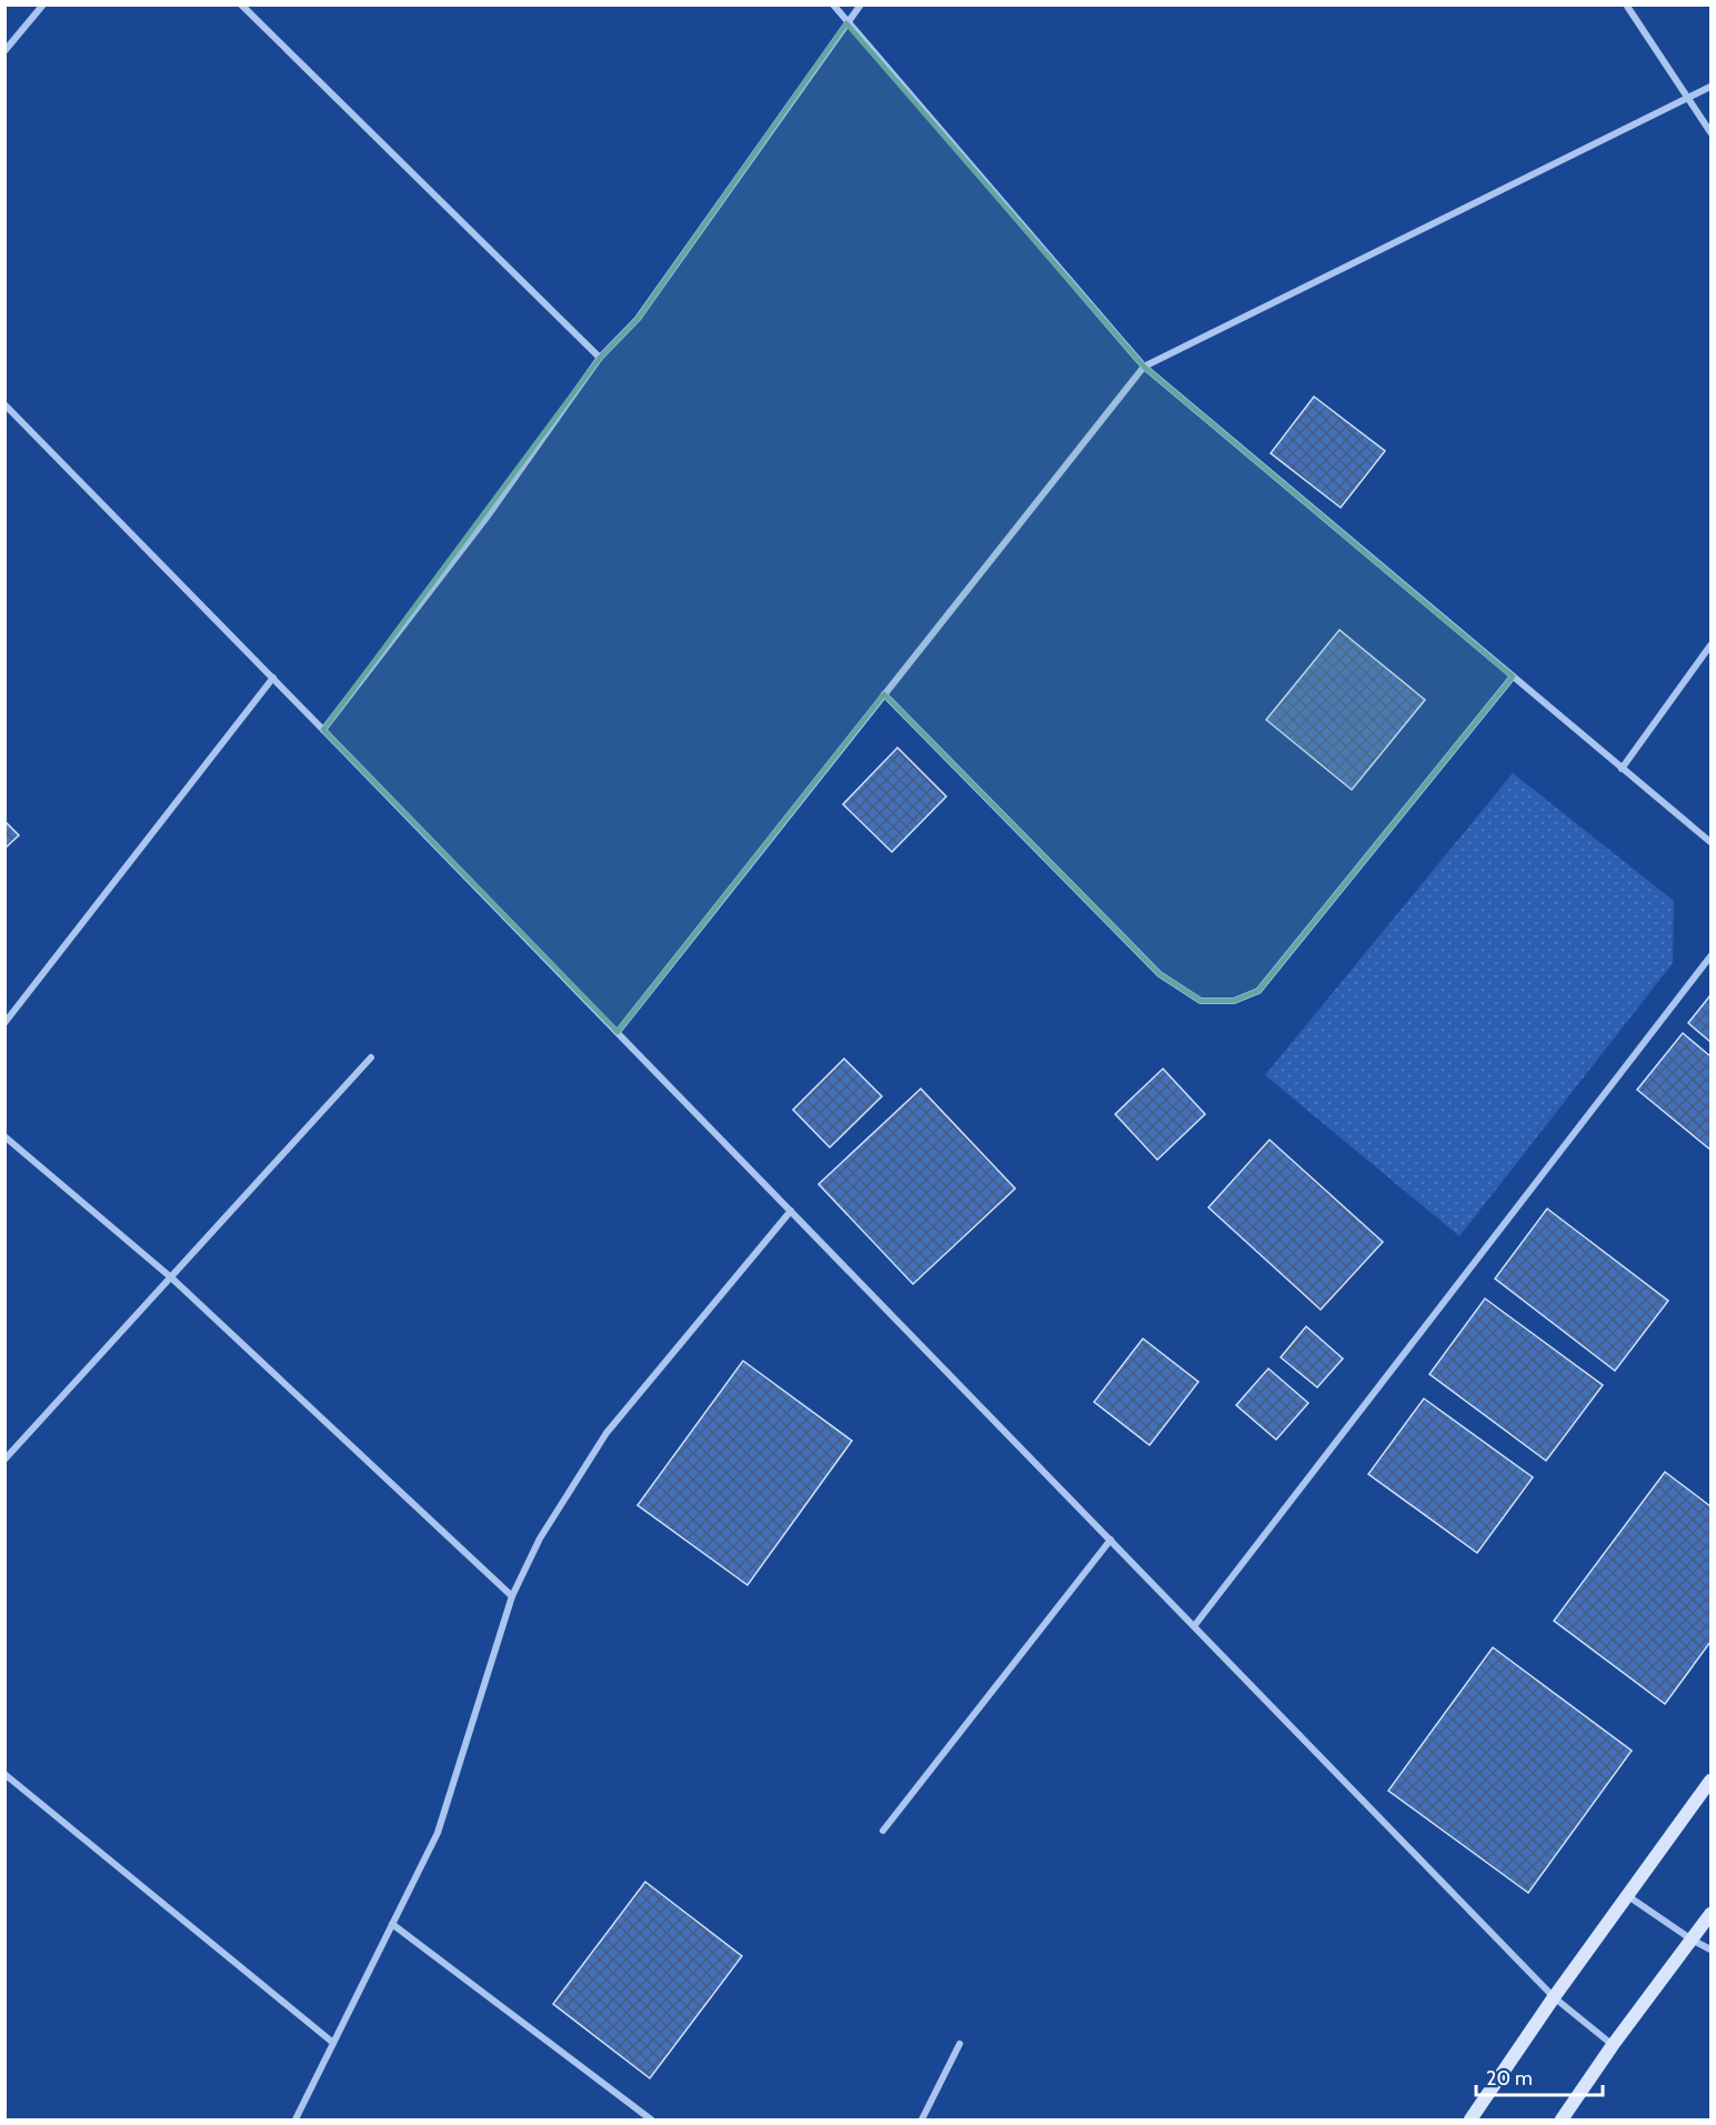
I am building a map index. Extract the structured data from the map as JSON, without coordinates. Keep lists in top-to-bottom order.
{
  "scale_bar": "20 m"
}
